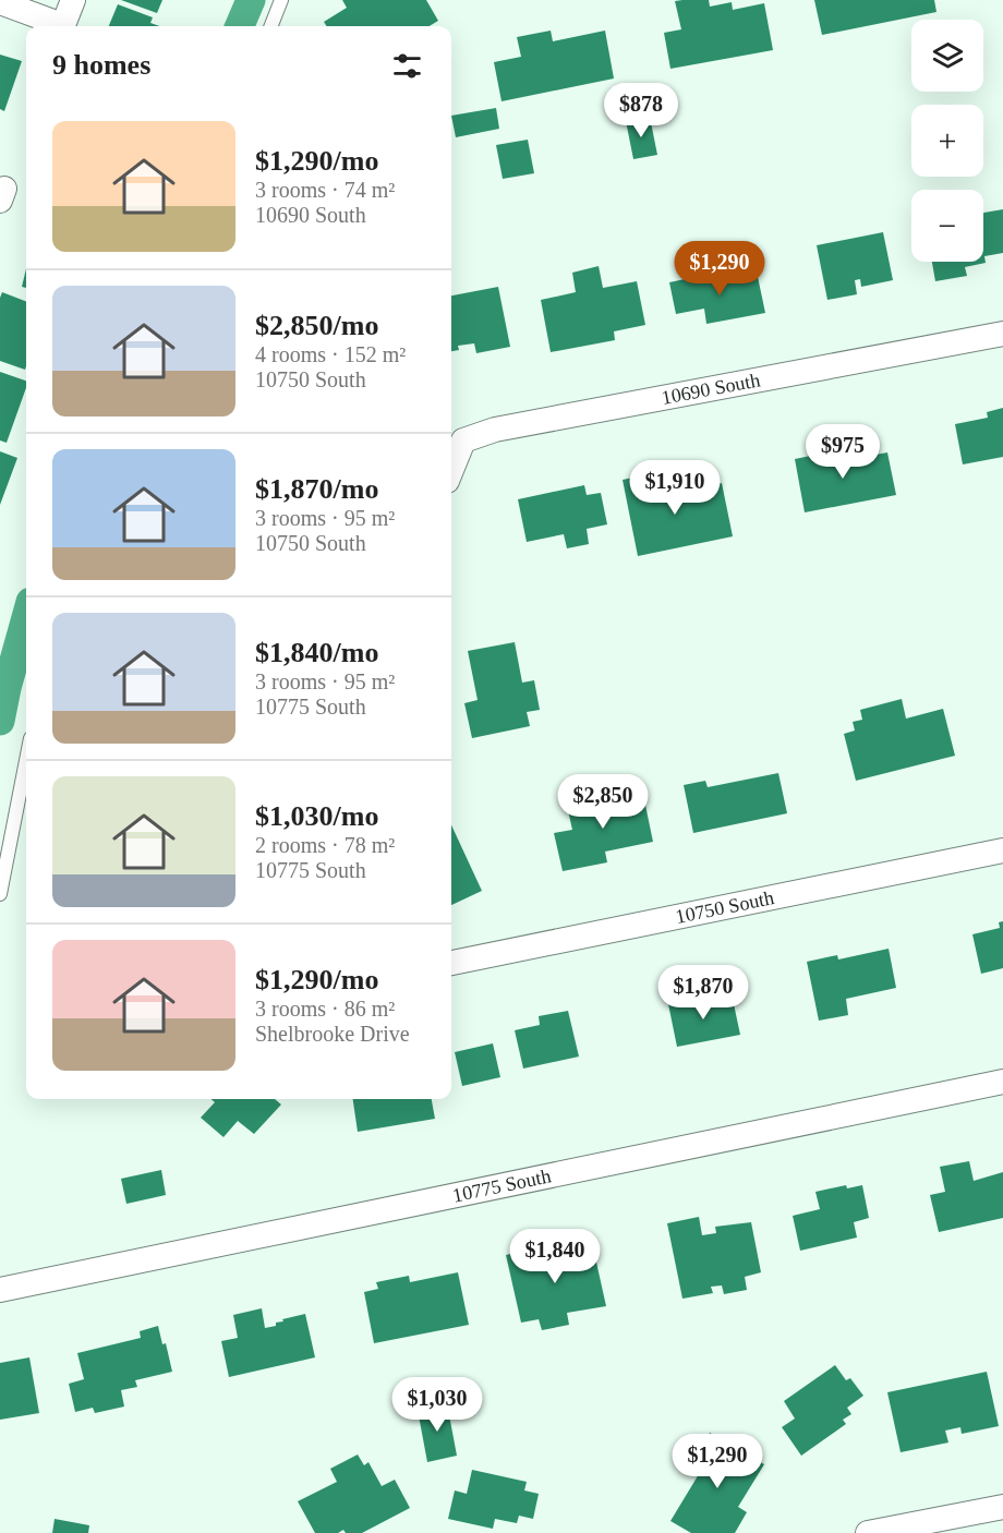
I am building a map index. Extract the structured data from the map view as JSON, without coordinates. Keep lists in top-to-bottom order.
{
  "streets": {
    "street": ["10690 South", "10750 South", "10775 South"]
  },
  "page": {
    "map_buttons": ["+", "−"],
    "heading": "9 homes",
    "price": [
      "$878",
      "$1,290",
      "$975",
      "$1,910",
      "$2,850",
      "$1,870",
      "$1,840",
      "$1,030",
      "$1,290"
    ],
    "list": [
      {
        "name": "$1,290/mo",
        "note": "3 rooms · 74 m² · 10690 South"
      },
      {
        "name": "$2,850/mo",
        "note": "4 rooms · 152 m² · 10750 South"
      },
      {
        "name": "$1,870/mo",
        "note": "3 rooms · 95 m² · 10750 South"
      },
      {
        "name": "$1,840/mo",
        "note": "3 rooms · 95 m² · 10775 South"
      },
      {
        "name": "$1,030/mo",
        "note": "2 rooms · 78 m² · 10775 South"
      },
      {
        "name": "$1,290/mo",
        "note": "3 rooms · 86 m² · Shelbrooke Drive"
      }
    ]
  }
}
